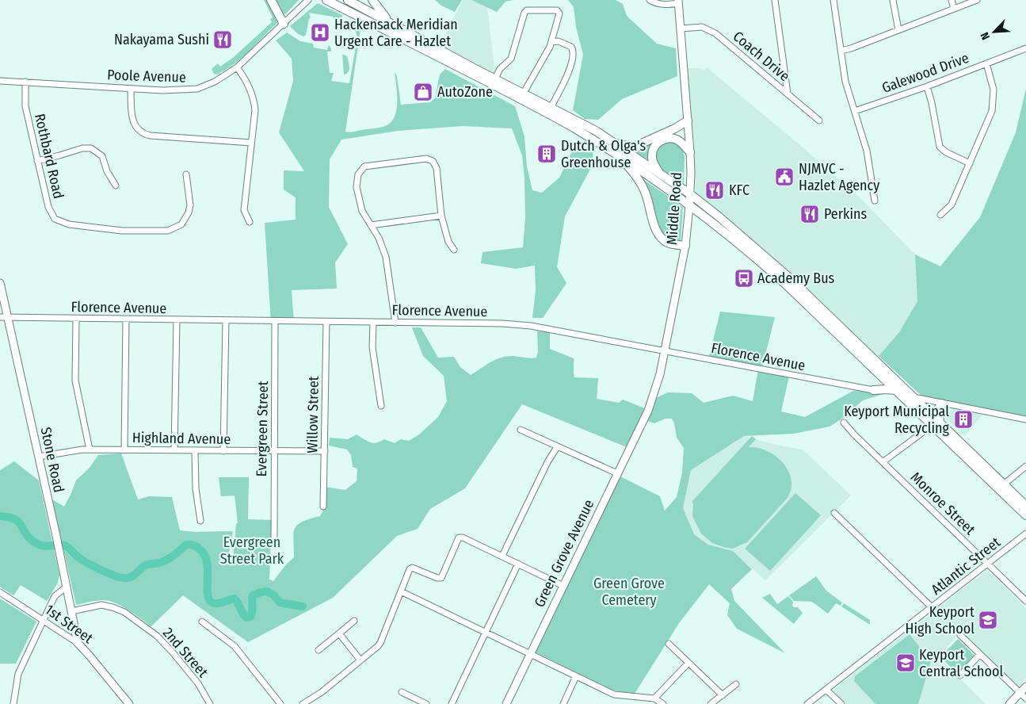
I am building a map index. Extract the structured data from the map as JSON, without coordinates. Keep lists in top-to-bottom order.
{
  "streets": {
    "main road": [
      "Middle Road",
      "Stone Road",
      "Green Grove Avenue",
      "1st Street"
    ],
    "street": [
      "Coach Drive",
      "Galewood Drive",
      "Poole Avenue",
      "Rothbard Road",
      "Florence Avenue",
      "Willow Street",
      "Evergreen Street",
      "Highland Avenue",
      "Monroe Street",
      "Atlantic Street",
      "2nd Street"
    ]
  },
  "crossings": [
    ["Coach Drive", "Middle Road"],
    ["Poole Avenue", "Rothbard Road"],
    ["Middle Road", "Florence Avenue"],
    ["Middle Road", "Green Grove Avenue"],
    ["Florence Avenue", "Willow Street"],
    ["Florence Avenue", "Evergreen Street"],
    ["Florence Avenue", "Stone Road"],
    ["Willow Street", "Highland Avenue"],
    ["Evergreen Street", "Highland Avenue"],
    ["Highland Avenue", "Stone Road"],
    ["Stone Road", "1st Street"],
    ["Stone Road", "2nd Street"],
    ["Monroe Street", "Atlantic Street"]
  ],
  "parks": ["Evergreen Street Park", "Green Grove Cemetery"],
  "places": {
    "hospital": ["Hackensack Meridian Urgent Care - Hazlet"],
    "restaurant": ["Nakayama Sushi", "KFC", "Perkins"],
    "shop": ["AutoZone"],
    "building": ["Dutch & Olga's Greenhouse", "Keyport Municipal Recycling"],
    "public building": ["NJMVC - Hazlet Agency"],
    "bus stop": ["Academy Bus"],
    "school or university": ["Keyport High School", "Keyport Central School"]
  },
  "north": "bottom left"
}
